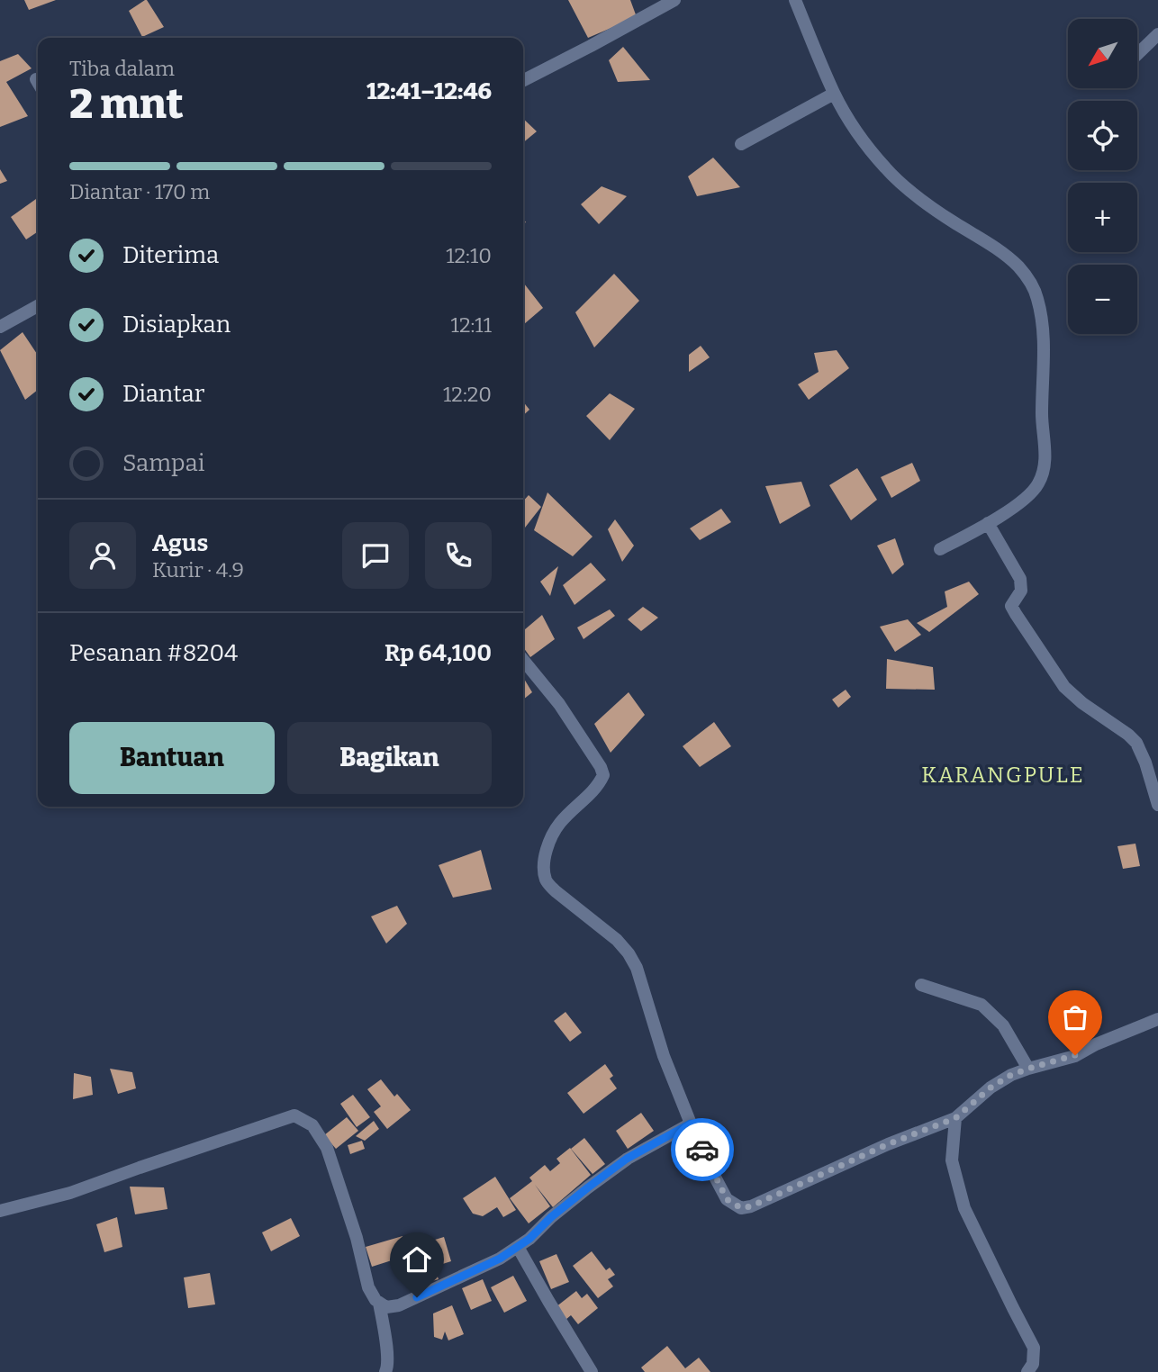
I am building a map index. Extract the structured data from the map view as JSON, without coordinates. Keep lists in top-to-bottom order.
{
  "districts": ["KARANGPULE"],
  "north": "bottom left",
  "page": {
    "map_buttons": ["+", "−"],
    "heading": ["2 mnt", "Tiba dalam", "12:41–12:46"],
    "panel": [
      "Agus",
      "Kurir · 4.9",
      "Pesanan #8204",
      "Rp 64,100"
    ],
    "bar": "Diantar · 170 m",
    "list": [
      ["Diterima", "12:10"],
      ["Disiapkan", "12:11"],
      ["Diantar", "12:20"],
      "Sampai"
    ],
    "buttons": ["Bantuan", "Bagikan"]
  }
}
